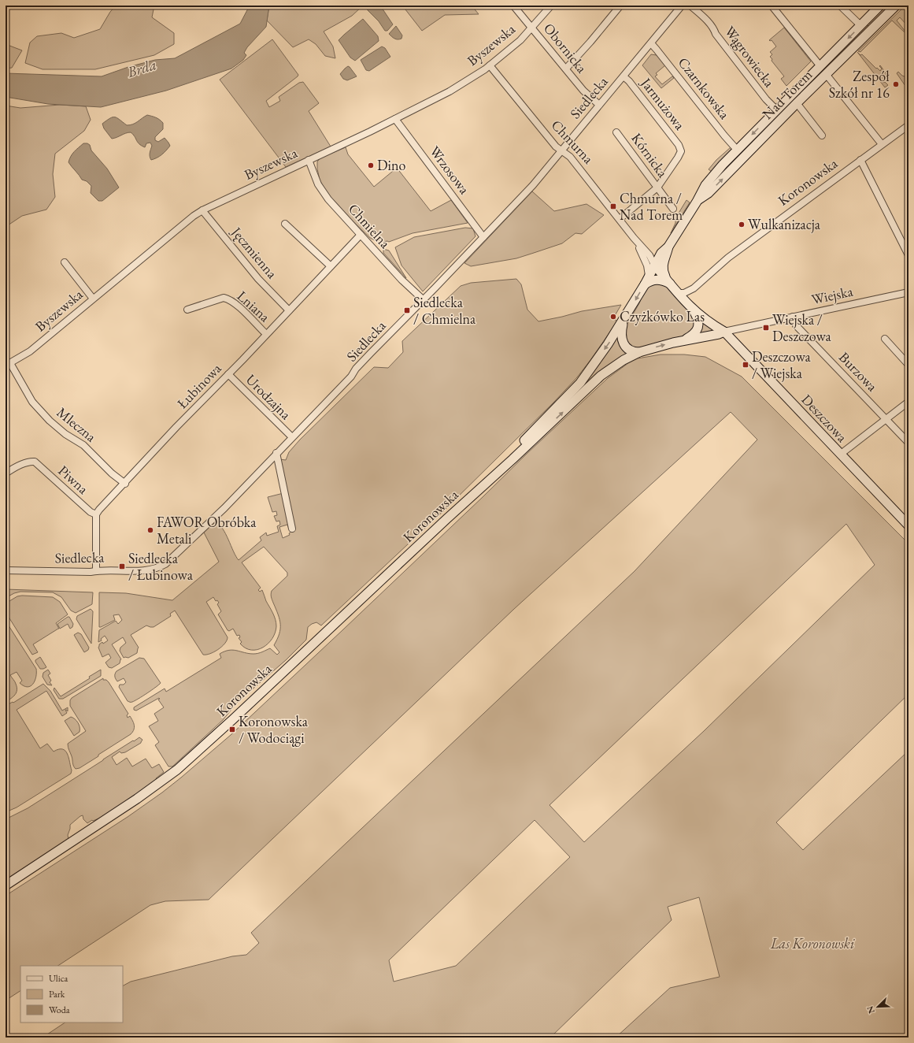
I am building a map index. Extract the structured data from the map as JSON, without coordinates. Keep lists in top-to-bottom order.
{
  "streets": {
    "main road": [
      "Nad Torem",
      "Chmurna",
      "Koronowska",
      "Deszczowa"
    ],
    "street": [
      "Byszewska",
      "Obornicka",
      "Wągrowiecka",
      "Czarnkowska",
      "Siedlecka",
      "Jarmużowa",
      "Kórnicka",
      "Wrzosowa",
      "Chmielna",
      "Jęczmienna",
      "Wiejska",
      "Lniana",
      "Burzowa",
      "Łubinowa",
      "Urodzajna",
      "Mleczna",
      "Piwna"
    ]
  },
  "crossings": [
    ["Byszewska", "Obornicka"],
    ["Byszewska", "Chmurna"],
    ["Byszewska", "Wrzosowa"],
    ["Byszewska", "Chmielna"],
    ["Byszewska", "Jęczmienna"],
    ["Byszewska", "Mleczna"],
    ["Obornicka", "Siedlecka"],
    ["Wągrowiecka", "Nad Torem"],
    ["Czarnkowska", "Nad Torem"],
    ["Czarnkowska", "Siedlecka"],
    ["Nad Torem", "Chmurna"],
    ["Nad Torem", "Koronowska"],
    ["Nad Torem", "Deszczowa"],
    ["Siedlecka", "Jarmużowa"],
    ["Siedlecka", "Chmurna"],
    ["Siedlecka", "Wrzosowa"],
    ["Siedlecka", "Chmielna"],
    ["Siedlecka", "Urodzajna"],
    ["Jarmużowa", "Chmurna"],
    ["Jarmużowa", "Kórnicka"],
    ["Chmurna", "Koronowska"],
    ["Chmurna", "Deszczowa"],
    ["Koronowska", "Wiejska"],
    ["Koronowska", "Deszczowa"],
    ["Chmielna", "Łubinowa"],
    ["Jęczmienna", "Łubinowa"],
    ["Wiejska", "Burzowa"],
    ["Wiejska", "Deszczowa"],
    ["Lniana", "Łubinowa"],
    ["Łubinowa", "Urodzajna"],
    ["Łubinowa", "Mleczna"],
    ["Łubinowa", "Piwna"]
  ],
  "water": ["Brda"],
  "parks": ["Las Koronowski"],
  "places": {
    "other": [
      "Zespół Szkół nr 16",
      "Dino",
      "Wulkanizacja",
      "Czyżkówko Las",
      "FAWOR Obróbka Metali"
    ],
    "transit": [
      "Chmurna / Nad Torem",
      "Siedlecka / Chmielna",
      "Wiejska / Deszczowa",
      "Deszczowa / Wiejska",
      "Siedlecka / Łubinowa",
      "Koronowska / Wodociągi"
    ]
  },
  "legend": ["Ulica", "Park", "Woda"],
  "north": "bottom left"
}
